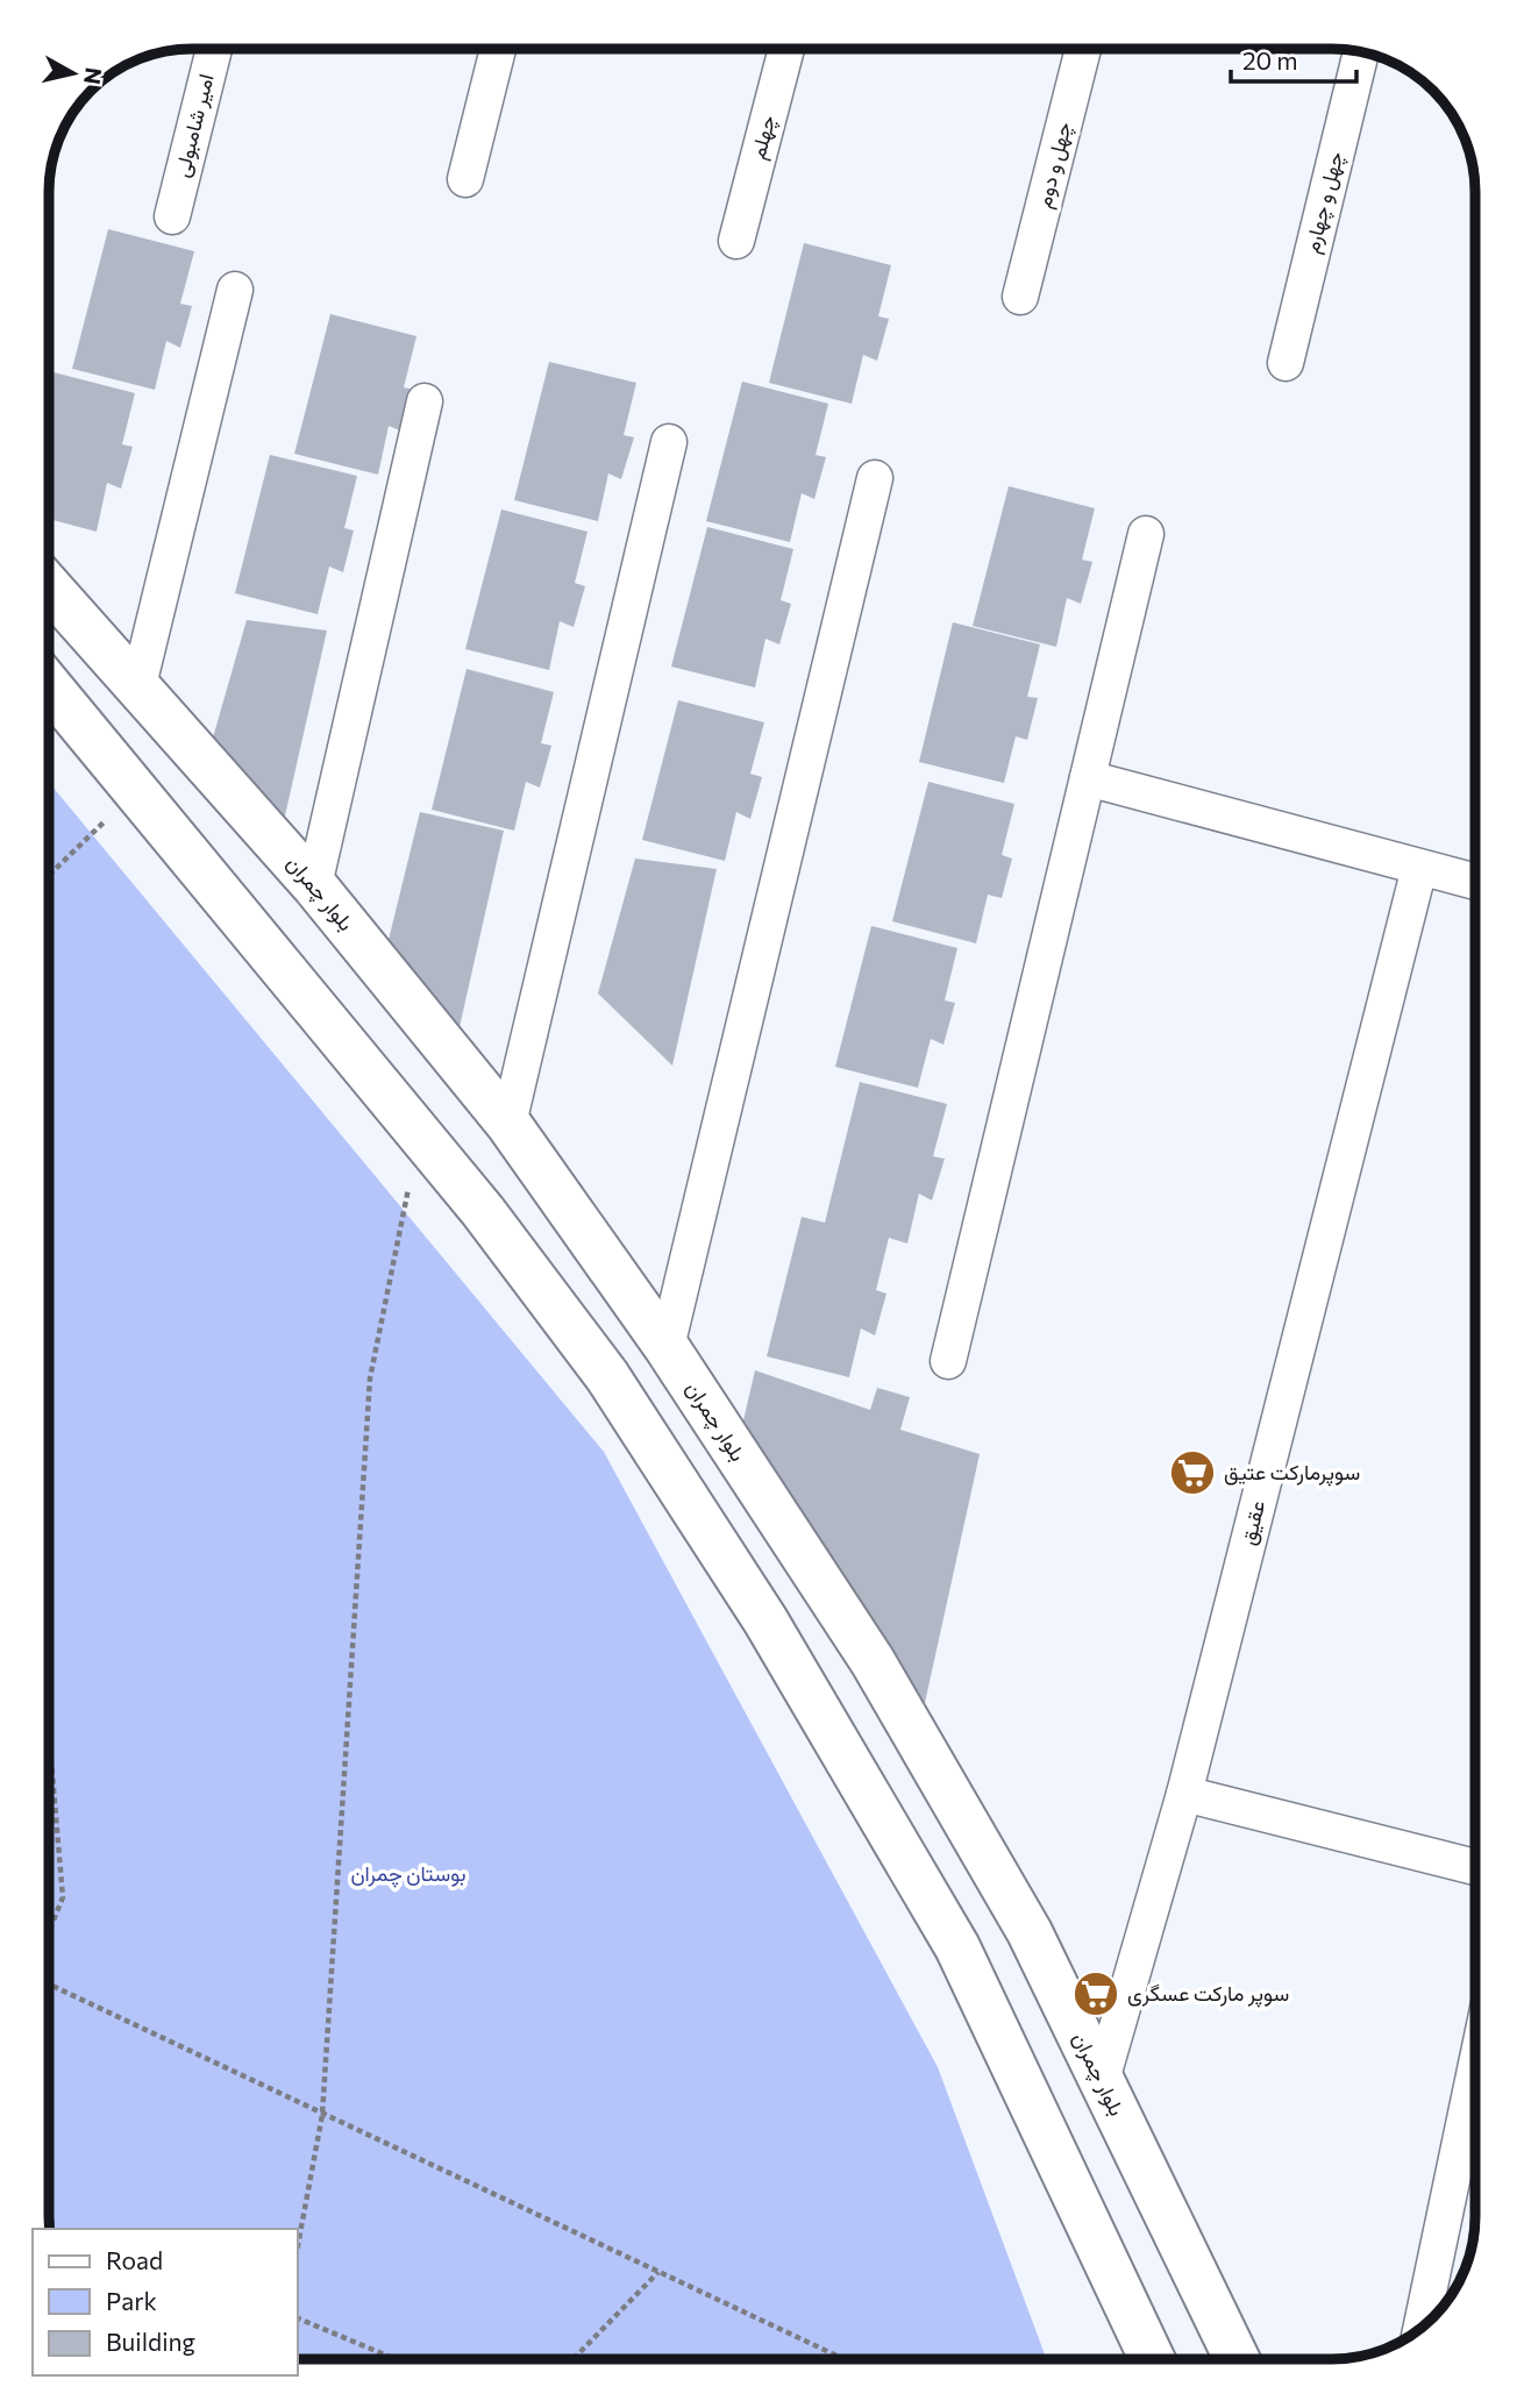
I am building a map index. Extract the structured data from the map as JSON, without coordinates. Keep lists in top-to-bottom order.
{
  "streets": {
    "main road": ["بلوار چمران"],
    "street": [
      "امیر شامبولی",
      "چهلم",
      "چهل و دوم",
      "چهل و چهارم",
      "عقیق"
    ]
  },
  "crossings": [
    ["بلوار چمران", "عقیق"]
  ],
  "parks": ["بوستان چمران"],
  "places": {
    "supermarket": ["سوپرمارکت عتیق", "سوپر مارکت عسگری"]
  },
  "legend": ["Road", "Park", "Building"],
  "scale_bar": "20 m",
  "north": "right"
}
